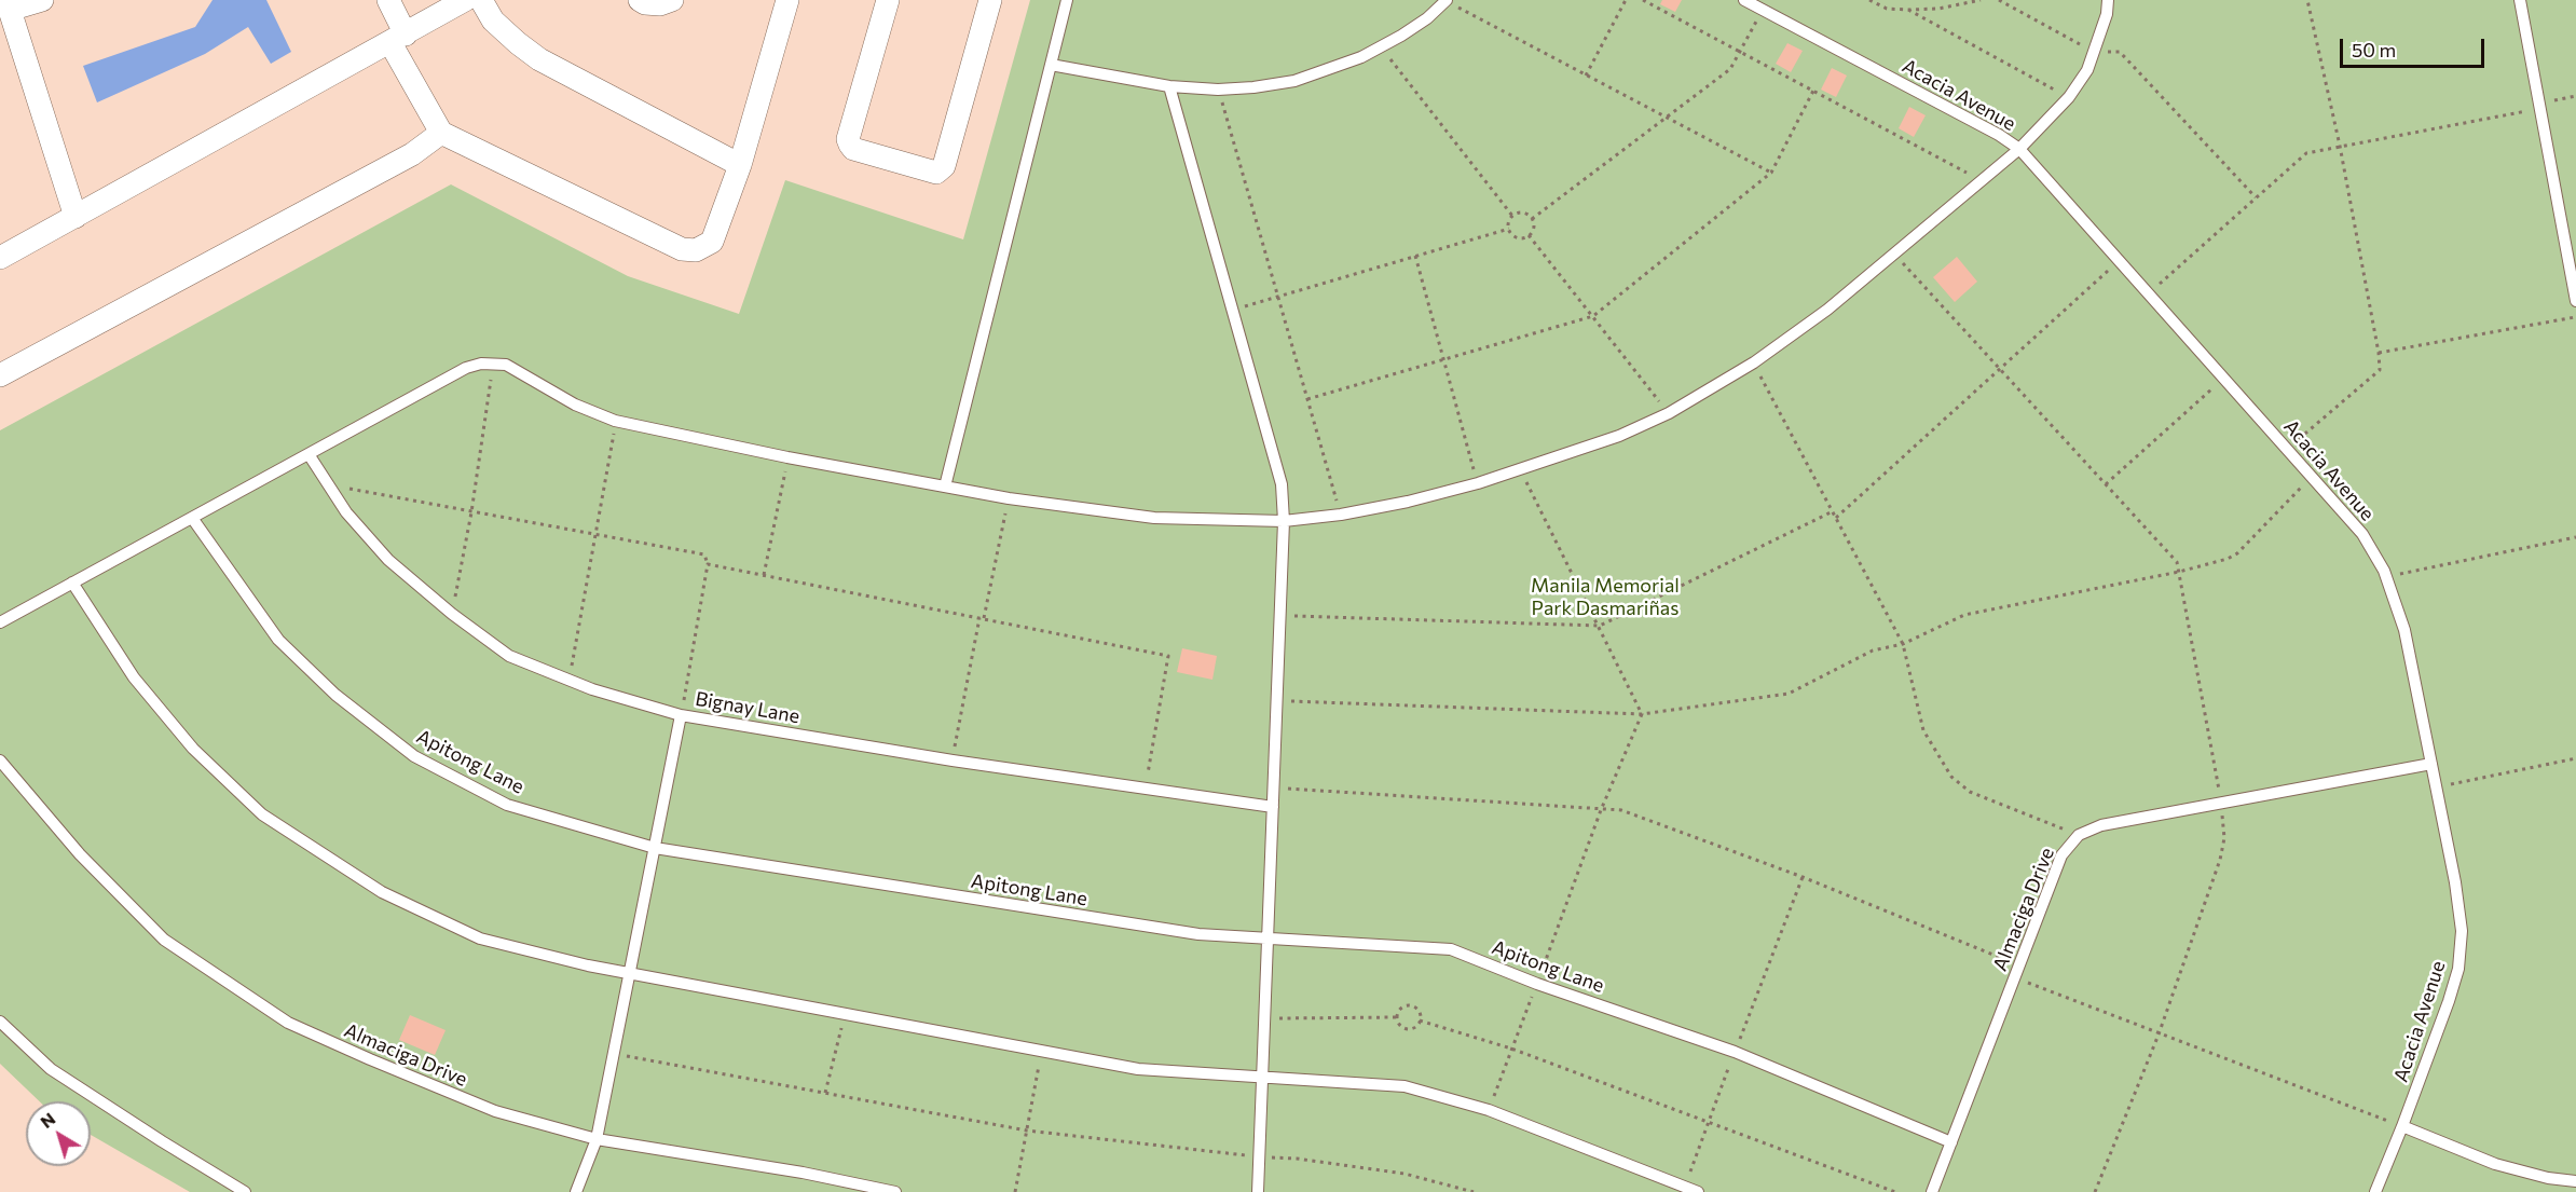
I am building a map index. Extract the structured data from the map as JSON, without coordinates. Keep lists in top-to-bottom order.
{
  "streets": {
    "lane": [
      "Acacia Avenue",
      "Bignay Lane",
      "Apitong Lane",
      "Almaciga Drive"
    ]
  },
  "crossings": [
    ["Acacia Avenue", "Almaciga Drive"],
    ["Apitong Lane", "Almaciga Drive"]
  ],
  "parks": ["Manila Memorial Park Dasmariñas"],
  "scale_bar": "50 m",
  "north": "top left"
}
